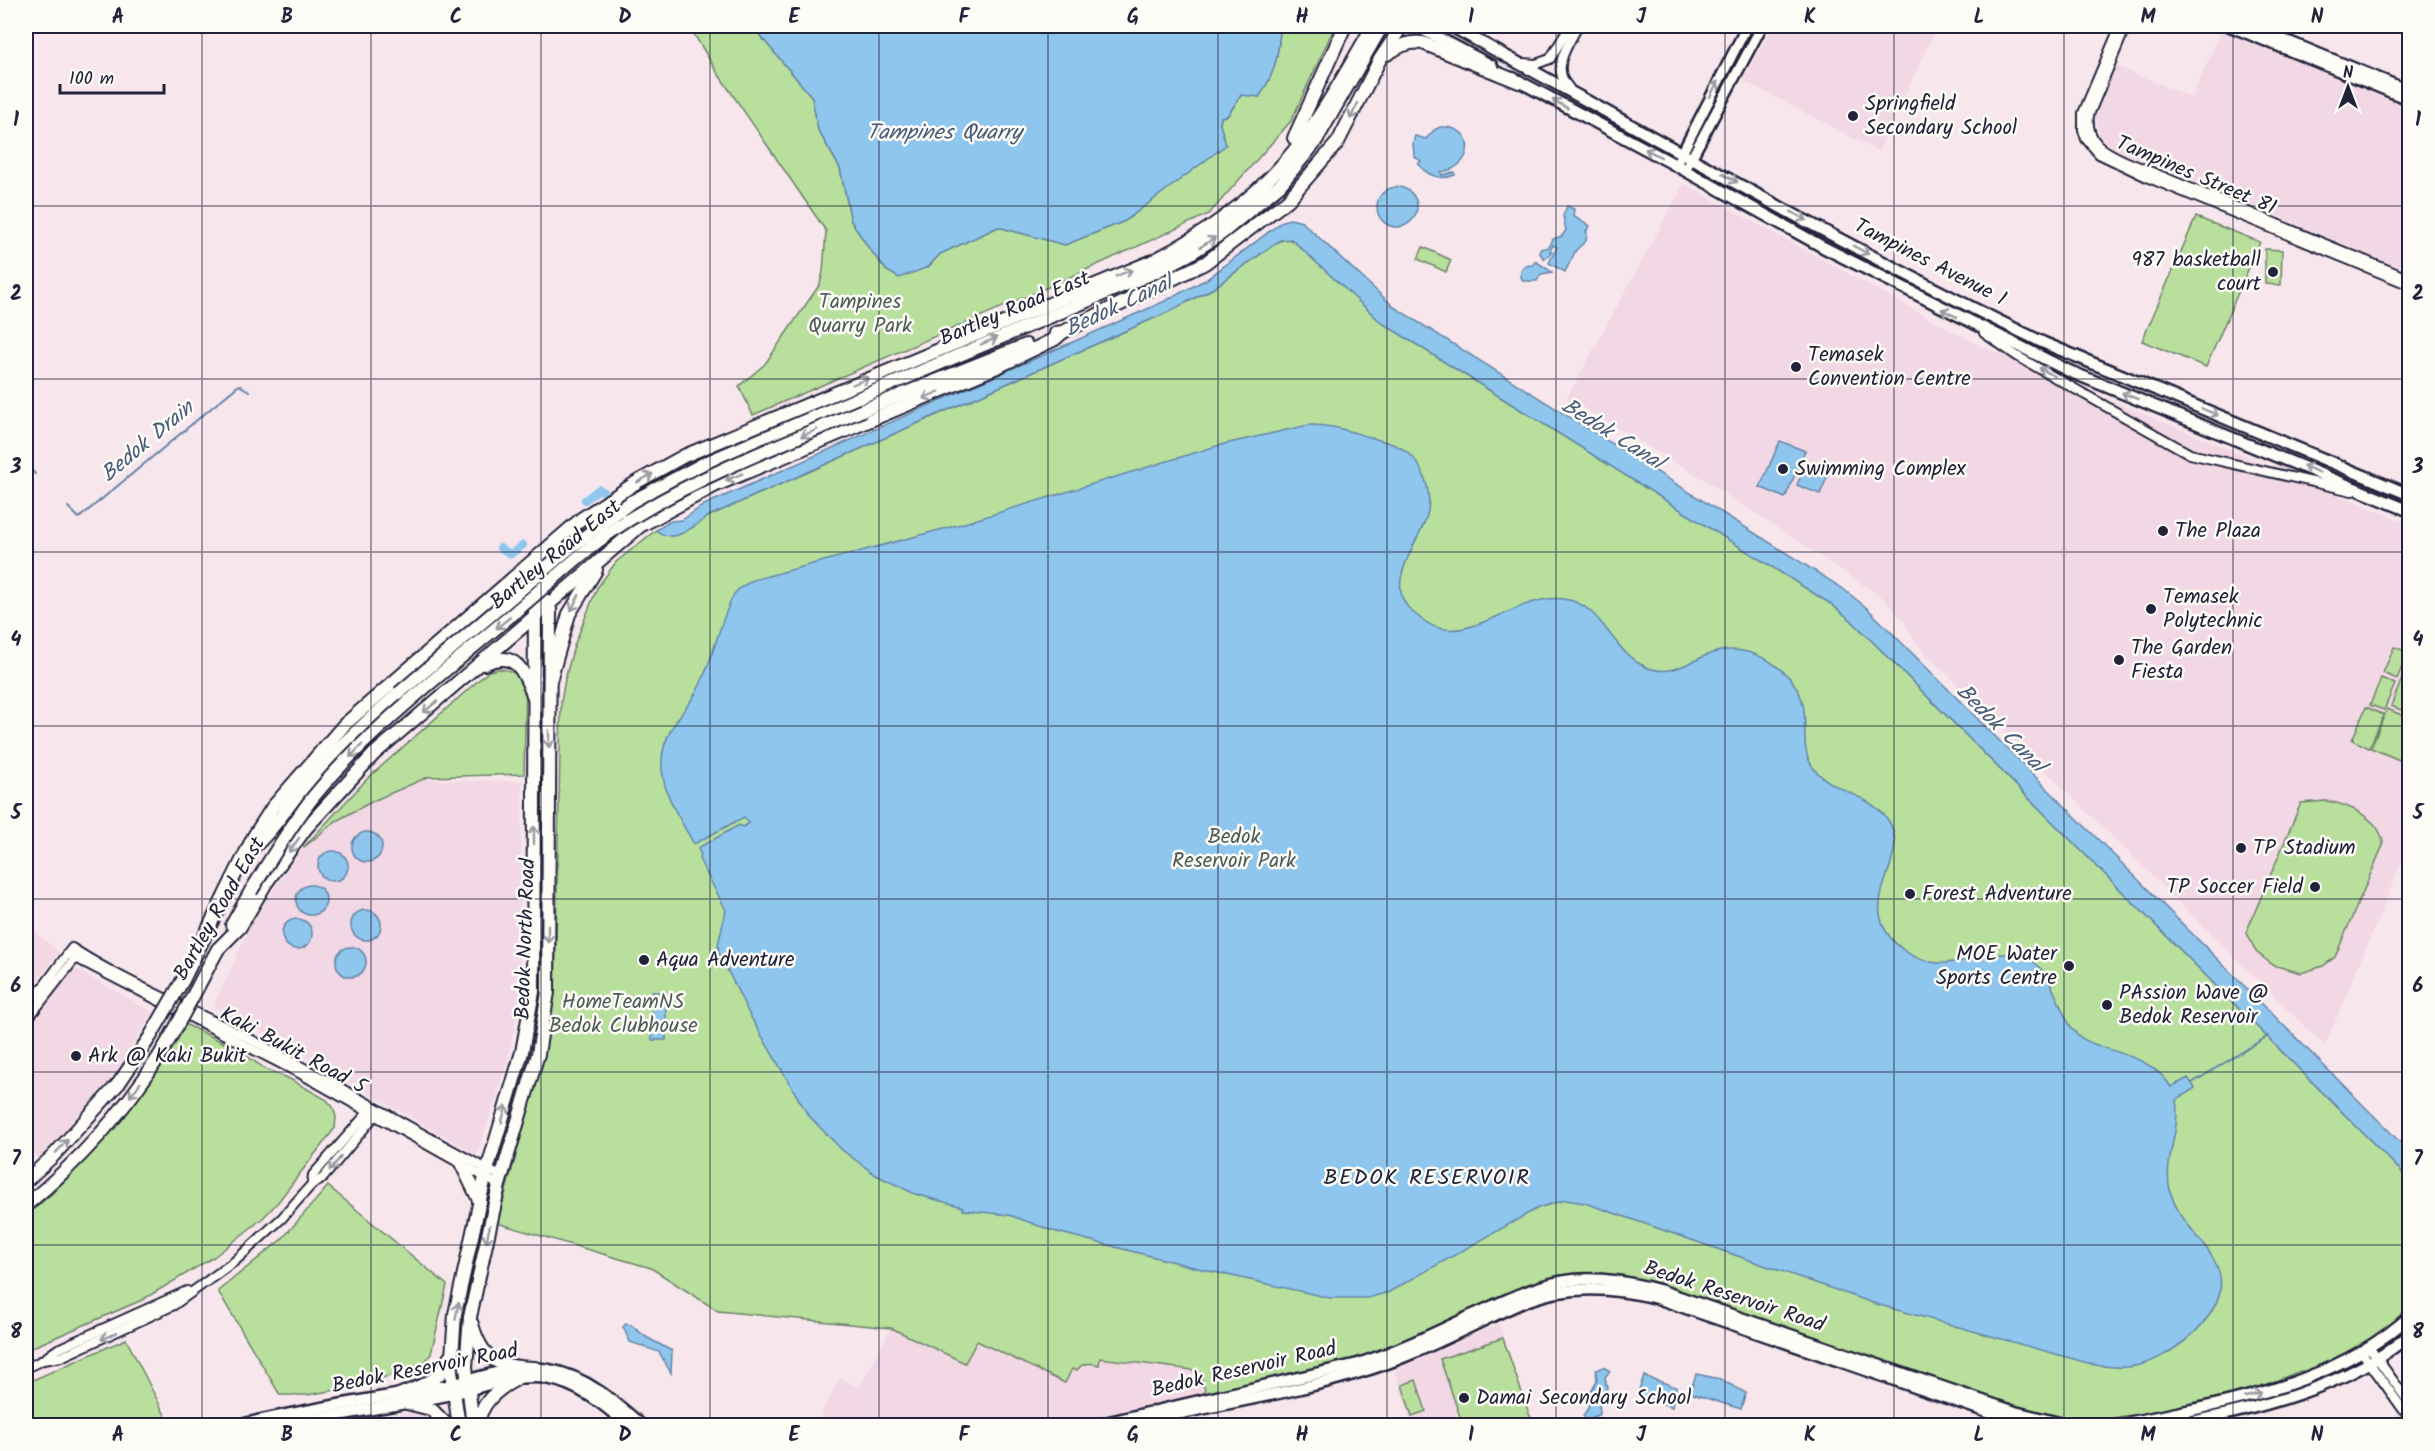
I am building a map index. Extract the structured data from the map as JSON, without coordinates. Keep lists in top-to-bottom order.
{
  "streets": {
    "main road": [
      "Tampines Avenue 1",
      "Bartley Road East",
      "Bedok North Road",
      "Bedok Reservoir Road"
    ],
    "street": ["Tampines Street 81", "Kaki Bukit Road 5"]
  },
  "crossings": [
    ["Bedok North Road", "Kaki Bukit Road 5"],
    ["Bedok North Road", "Bedok Reservoir Road"]
  ],
  "districts": ["BEDOK RESERVOIR"],
  "water": ["Tampines Quarry", "Bedok Canal", "Bedok Drain"],
  "parks": ["Tampines Quarry Park", "Bedok Reservoir Park", "HomeTeamNS Bedok Clubhouse"],
  "places": [
    "Springfield Secondary School",
    "987 basketball court",
    "Temasek Convention Centre",
    "Swimming Complex",
    "The Plaza",
    "Temasek Polytechnic",
    "The Garden Fiesta",
    "TP Stadium",
    "TP Soccer Field",
    "Forest Adventure",
    "Aqua Adventure",
    "MOE Water Sports Centre",
    "PAssion Wave @ Bedok Reservoir",
    "Ark @ Kaki Bukit",
    "Damai Secondary School"
  ],
  "scale_bar": "100 m",
  "north": "top",
  "grid": {
    "columns": [
      "A",
      "B",
      "C",
      "D",
      "E",
      "F",
      "G",
      "H",
      "I",
      "J",
      "K",
      "L",
      "M",
      "N"
    ],
    "rows": [
      "1",
      "2",
      "3",
      "4",
      "5",
      "6",
      "7",
      "8"
    ]
  }
}
